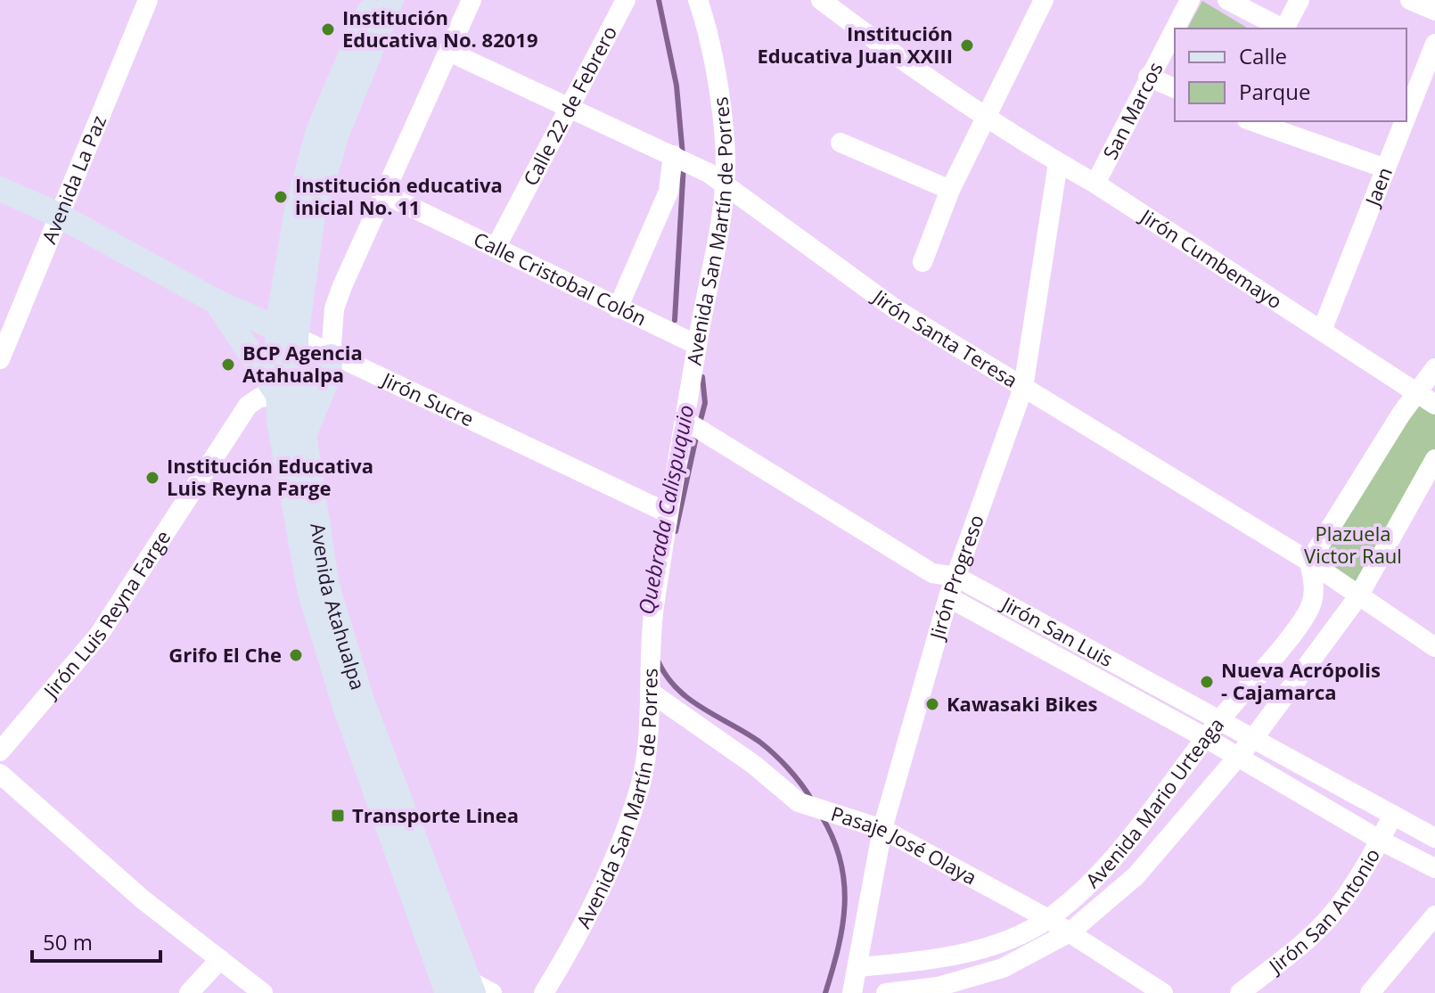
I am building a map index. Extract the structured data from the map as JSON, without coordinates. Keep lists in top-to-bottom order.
{
  "streets": {
    "main road": ["Jirón Sucre", "Avenida Atahualpa"],
    "street": [
      "Calle 22 de Febrero",
      "San Marcos",
      "Avenida La Paz",
      "Jaen",
      "Avenida San Martín de Porres",
      "Jirón Cumbemayo",
      "Calle Cristobal Colón",
      "Jirón Santa Teresa",
      "Jirón Progreso",
      "Jirón Luis Reyna Farge",
      "Jirón San Luis",
      "Avenida Mario Urteaga",
      "Pasaje José Olaya",
      "Jirón San Antonio"
    ]
  },
  "crossings": [
    ["Calle 22 de Febrero", "Calle Cristobal Colón"],
    ["Calle 22 de Febrero", "Jirón Santa Teresa"],
    ["San Marcos", "Jirón Cumbemayo"],
    ["Avenida La Paz", "Jirón Sucre"],
    ["Jaen", "Jirón Cumbemayo"],
    ["Avenida San Martín de Porres", "Calle Cristobal Colón"],
    ["Avenida San Martín de Porres", "Jirón Santa Teresa"],
    ["Avenida San Martín de Porres", "Jirón Sucre"],
    ["Avenida San Martín de Porres", "Jirón San Luis"],
    ["Avenida San Martín de Porres", "Pasaje José Olaya"],
    ["Jirón Cumbemayo", "Jirón Progreso"],
    ["Jirón Santa Teresa", "Jirón Progreso"],
    ["Jirón Santa Teresa", "Avenida Mario Urteaga"],
    ["Jirón Sucre", "Avenida Atahualpa"],
    ["Jirón Progreso", "Jirón San Luis"],
    ["Jirón Progreso", "Avenida Mario Urteaga"],
    ["Jirón Progreso", "Pasaje José Olaya"],
    ["Avenida Atahualpa", "Jirón Luis Reyna Farge"],
    ["Jirón San Luis", "Avenida Mario Urteaga"],
    ["Jirón San Luis", "Jirón San Antonio"],
    ["Avenida Mario Urteaga", "Pasaje José Olaya"]
  ],
  "water": ["Quebrada Calispuquio"],
  "parks": ["Plazuela Victor Raul"],
  "places": {
    "other": [
      "Institución Educativa No. 82019",
      "Institución Educativa Juan XXIII",
      "Institución educativa inicial No. 11",
      "BCP Agencia Atahualpa",
      "Institución Educativa Luis Reyna Farge",
      "Grifo El Che",
      "Nueva Acrópolis - Cajamarca",
      "Kawasaki Bikes"
    ],
    "transit": ["Transporte Linea"]
  },
  "legend": ["Calle", "Parque"],
  "scale_bar": "50 m"
}
